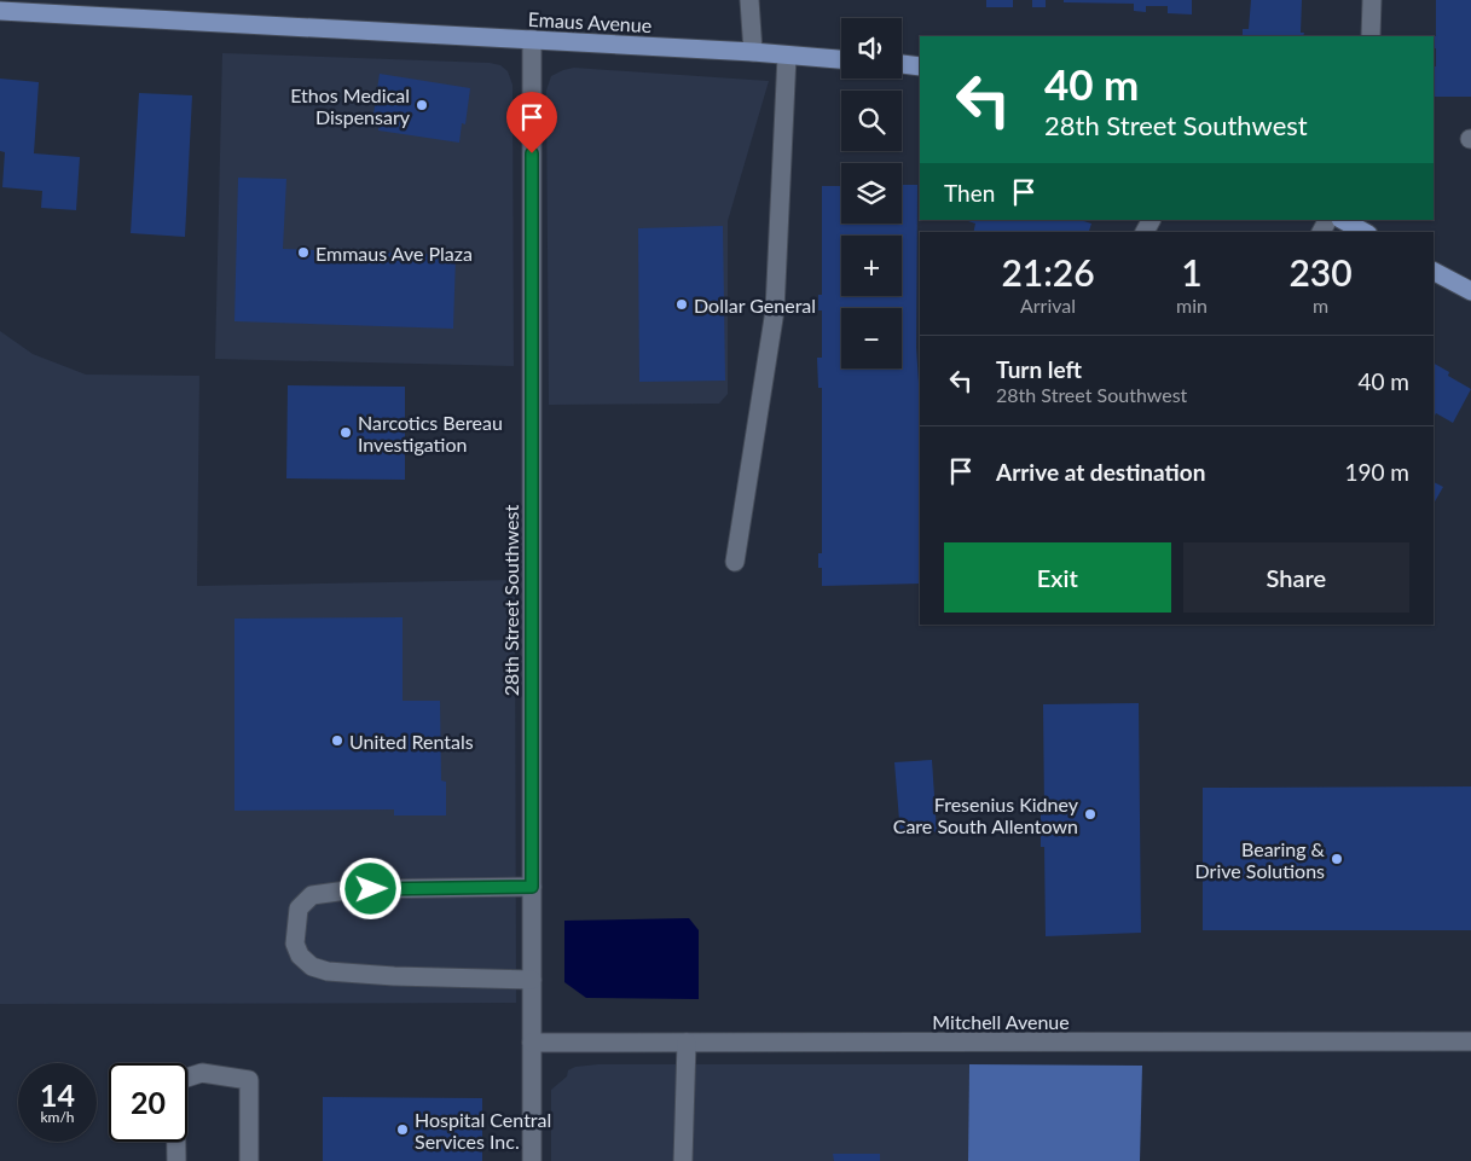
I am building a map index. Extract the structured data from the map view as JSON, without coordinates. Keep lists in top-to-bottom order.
{
  "streets": {
    "main road": ["Emaus Avenue"],
    "street": ["28th Street Southwest", "Mitchell Avenue"]
  },
  "crossings": [
    ["Emaus Avenue", "28th Street Southwest"],
    ["28th Street Southwest", "Mitchell Avenue"]
  ],
  "places": [
    "Ethos Medical Dispensary",
    "Emmaus Ave Plaza",
    "Dollar General",
    "Narcotics Bereau Investigation",
    "United Rentals",
    "Fresenius Kidney Care South Allentown",
    "Bearing & Drive Solutions",
    "Hospital Central Services Inc."
  ],
  "page": {
    "map_buttons": ["+", "−"],
    "turn": ["40 m", "28th Street Southwest"],
    "then": "Then",
    "eta": [
      "21:26",
      "Arrival",
      "1",
      "min",
      "230",
      "m"
    ],
    "list": [
      {
        "name": "Turn left",
        "note": "28th Street Southwest",
        "value": "40 m"
      },
      {
        "name": "Arrive at destination",
        "value": "190 m"
      }
    ],
    "buttons": ["Exit", "Share"],
    "speed": "14 km/h",
    "limit": "20"
  }
}
